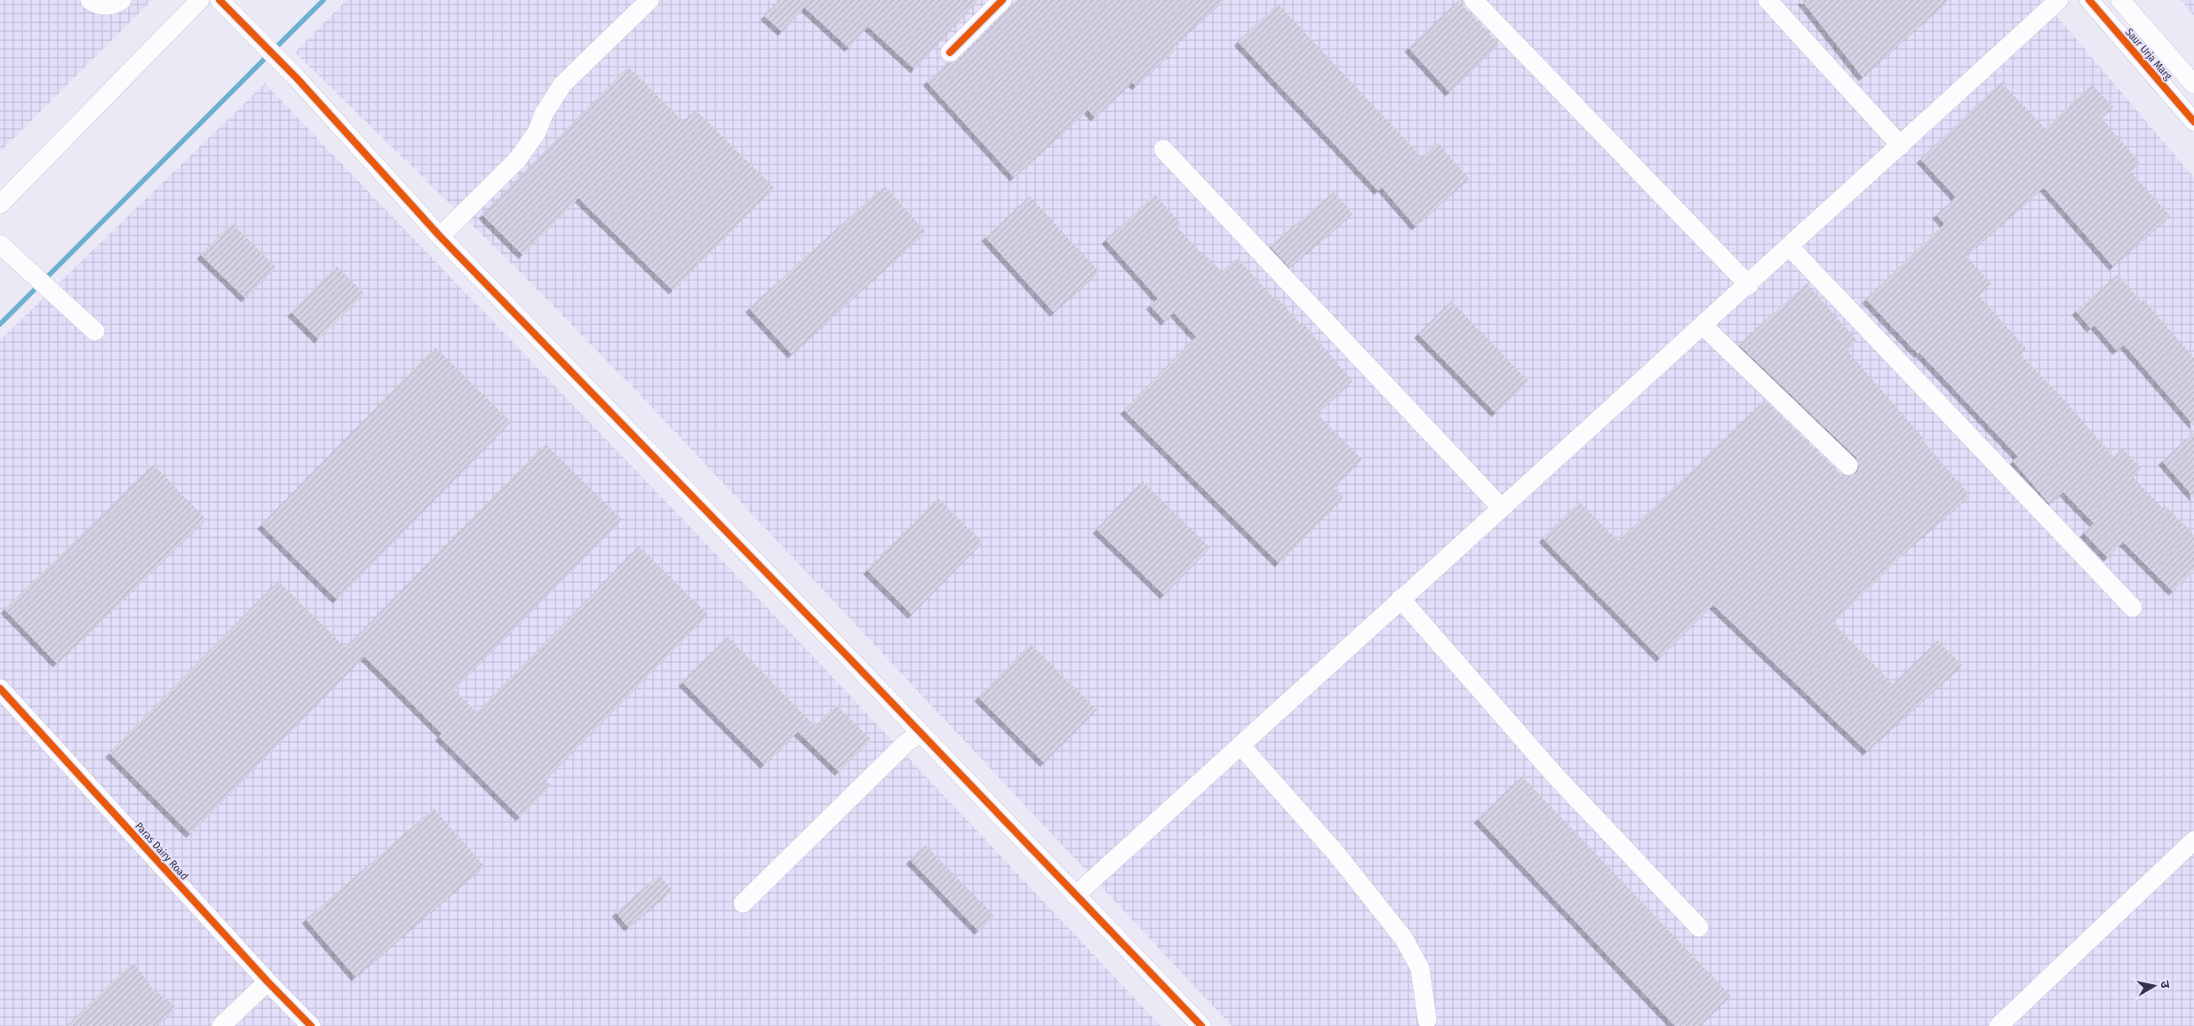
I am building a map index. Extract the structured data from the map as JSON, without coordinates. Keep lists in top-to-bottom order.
{
  "streets": {
    "street": ["Saur Urja Marg", "Paras Dairy Road"]
  },
  "north": "right"
}
